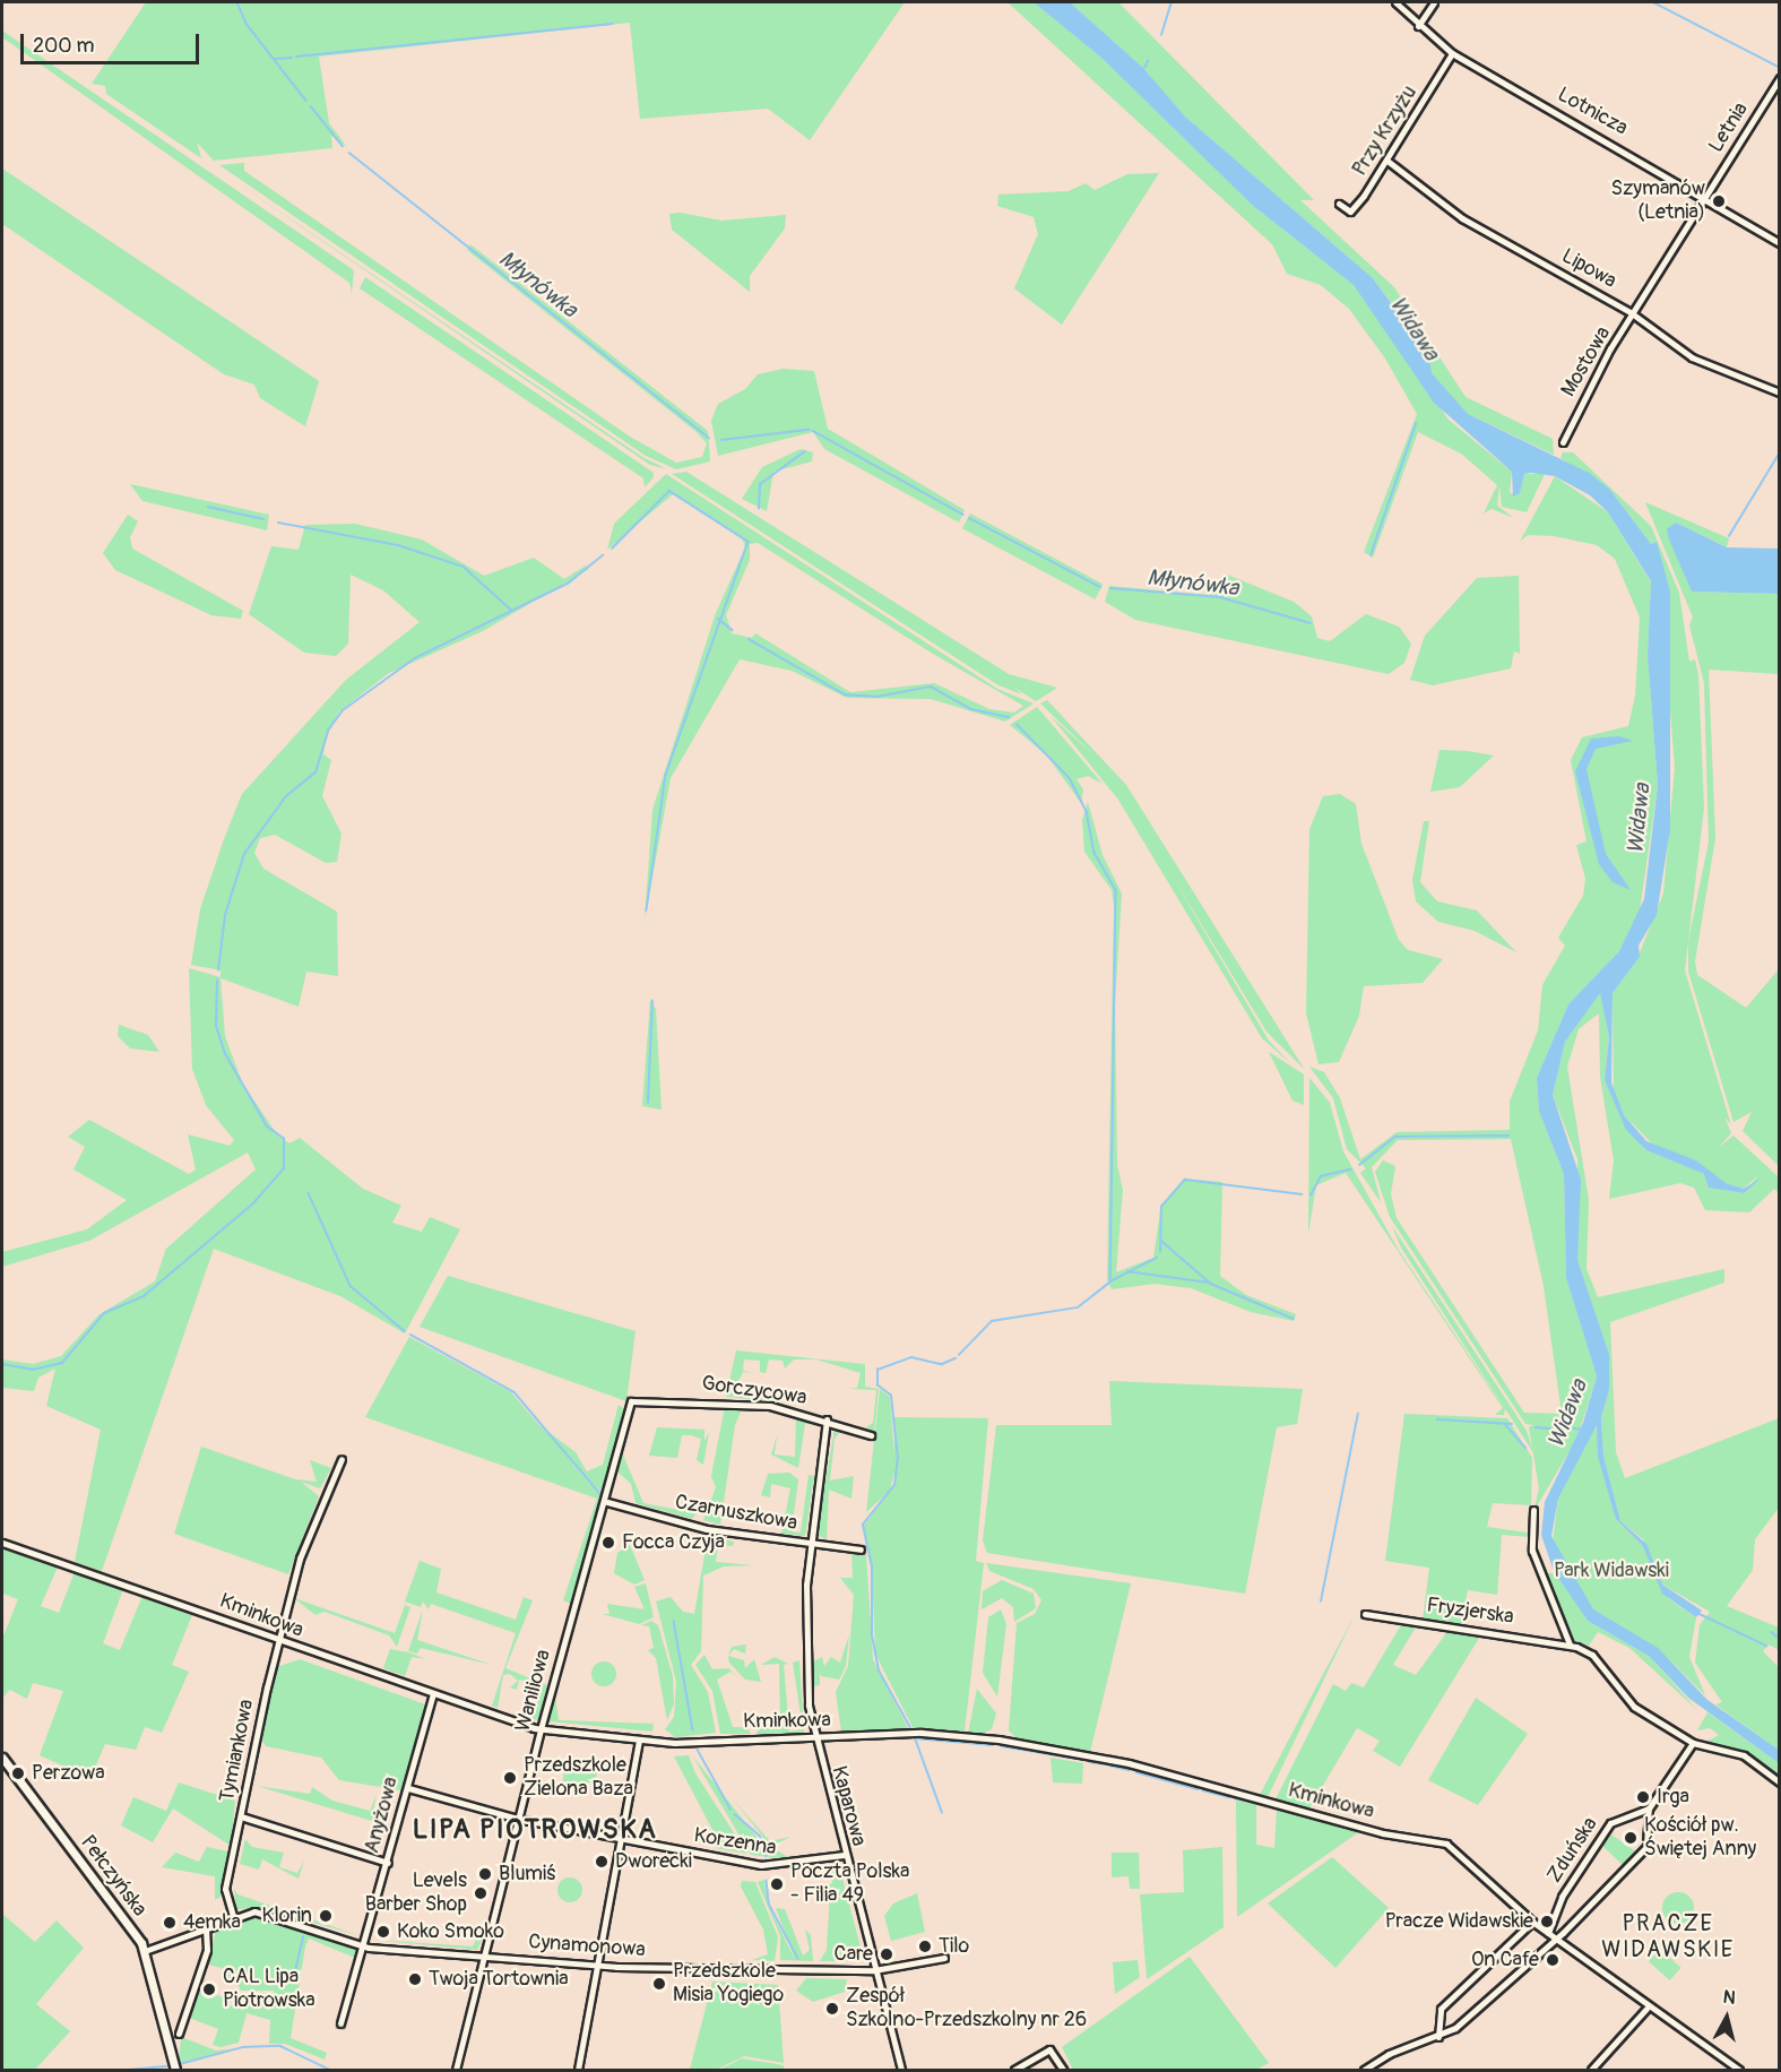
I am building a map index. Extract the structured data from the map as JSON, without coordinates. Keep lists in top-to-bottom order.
{
  "streets": {
    "main road": ["Pełczyńska"],
    "street": [
      "Lotnicza",
      "Letnia",
      "Przy Krzyżu",
      "Lipowa",
      "Mostowa",
      "Gorczycowa",
      "Czarnuszkowa",
      "Fryzjerska",
      "Kminkowa",
      "Waniliowa",
      "Tymiankowa",
      "Kaparowa",
      "Anyżowa",
      "Korzenna",
      "Zduńska",
      "Cynamonowa"
    ]
  },
  "crossings": [
    ["Lotnicza", "Letnia"],
    ["Lotnicza", "Przy Krzyżu"],
    ["Lotnicza", "Mostowa"],
    ["Letnia", "Mostowa"],
    ["Przy Krzyżu", "Lipowa"],
    ["Lipowa", "Mostowa"],
    ["Gorczycowa", "Waniliowa"],
    ["Gorczycowa", "Kaparowa"],
    ["Czarnuszkowa", "Waniliowa"],
    ["Czarnuszkowa", "Kaparowa"],
    ["Kminkowa", "Waniliowa"],
    ["Kminkowa", "Tymiankowa"],
    ["Kminkowa", "Kaparowa"],
    ["Kminkowa", "Anyżowa"],
    ["Kminkowa", "Zduńska"],
    ["Waniliowa", "Korzenna"],
    ["Waniliowa", "Cynamonowa"],
    ["Tymiankowa", "Cynamonowa"],
    ["Kaparowa", "Korzenna"],
    ["Kaparowa", "Cynamonowa"],
    ["Anyżowa", "Korzenna"],
    ["Anyżowa", "Cynamonowa"]
  ],
  "districts": ["LIPA PIOTROWSKA", "PRACZE WIDAWSKIE"],
  "water": ["Młynówka", "Widawa"],
  "parks": ["Park Widawski"],
  "places": [
    "Szymanów (Letnia)",
    "Focca Czyja",
    "Perzowa",
    "Przedszkole Zielona Baza",
    "Irga",
    "Kościół pw. Świętej Anny",
    "Dworecki",
    "Blumiś",
    "Poczta Polska - Filia 49",
    "Levels Barber Shop",
    "Klorin",
    "Pracze Widawskie",
    "4emka",
    "Koko Smoko",
    "Tilo",
    "Care",
    "On Cafe",
    "Twoja Tortownia",
    "Przedszkole Misia Yogiego",
    "CAL Lipa Piotrowska",
    "Zespół Szkolno-Przedszkolny nr 26"
  ],
  "scale_bar": "200 m",
  "north": "top"
}
